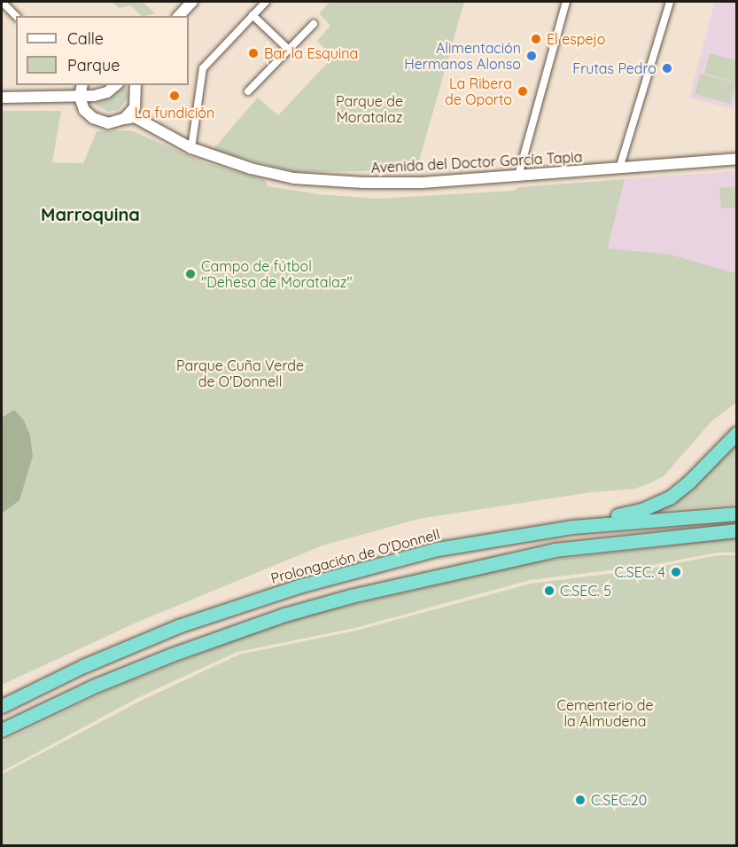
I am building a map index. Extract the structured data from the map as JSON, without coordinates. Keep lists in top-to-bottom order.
{
  "streets": {
    "highway": ["Prolongación de O'Donnell"],
    "street": ["Avenida del Doctor García Tapia"]
  },
  "districts": ["Marroquina"],
  "parks": ["Parque de Moratalaz", "Parque Cuña Verde de O'Donnell", "Cementerio de la Almudena"],
  "places": [
    "El espejo",
    "Bar la Esquina",
    "Alimentación Hermanos Alonso",
    "Frutas Pedro",
    "La Ribera de Oporto",
    "La fundición",
    "Campo de fútbol \"Dehesa de Moratalaz\"",
    "C.SEC. 4",
    "C.SEC. 5",
    "C.SEC.20"
  ],
  "legend": ["Calle", "Parque"]
}
